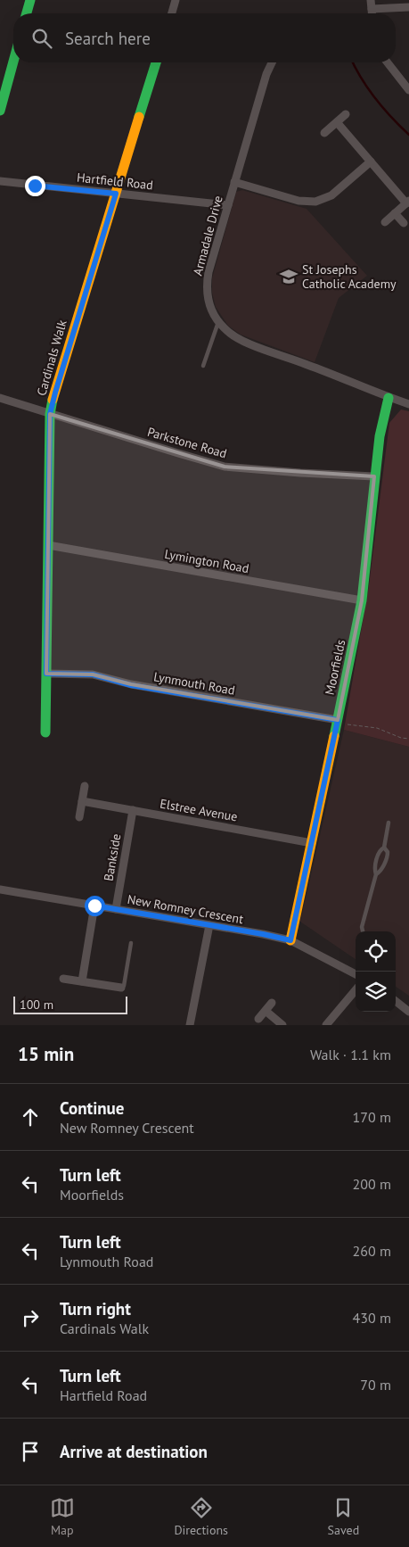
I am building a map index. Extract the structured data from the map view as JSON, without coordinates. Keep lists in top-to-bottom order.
{
  "streets": {
    "street": [
      "Hartfield Road",
      "Armadale Drive",
      "Cardinals Walk",
      "Parkstone Road",
      "Lymington Road",
      "Moorfields",
      "Lynmouth Road",
      "Elstree Avenue",
      "Bankside",
      "New Romney Crescent"
    ]
  },
  "crossings": [
    ["Hartfield Road", "Armadale Drive"],
    ["Hartfield Road", "Cardinals Walk"],
    ["Armadale Drive", "Moorfields"],
    ["Cardinals Walk", "Parkstone Road"],
    ["Cardinals Walk", "Lymington Road"],
    ["Cardinals Walk", "Lynmouth Road"],
    ["Parkstone Road", "Moorfields"],
    ["Lymington Road", "Moorfields"],
    ["Moorfields", "Lynmouth Road"],
    ["Moorfields", "Elstree Avenue"],
    ["Moorfields", "New Romney Crescent"],
    ["Elstree Avenue", "Bankside"],
    ["Bankside", "New Romney Crescent"]
  ],
  "places": {
    "school or university": ["St Josephs Catholic Academy"]
  },
  "scale_bar": "100 m",
  "page": {
    "search": "Search here",
    "scale": "100 m",
    "heading": ["15 min", "Walk · 1.1 km"],
    "list": [
      ["Continue", "New Romney Crescent", "170 m"],
      ["Turn left", "Moorfields", "200 m"],
      ["Turn left", "Lynmouth Road", "260 m"],
      ["Turn right", "Cardinals Walk", "430 m"],
      ["Turn left", "Hartfield Road", "70 m"],
      "Arrive at destination"
    ],
    "nav": ["Map", "Directions", "Saved"]
  }
}
